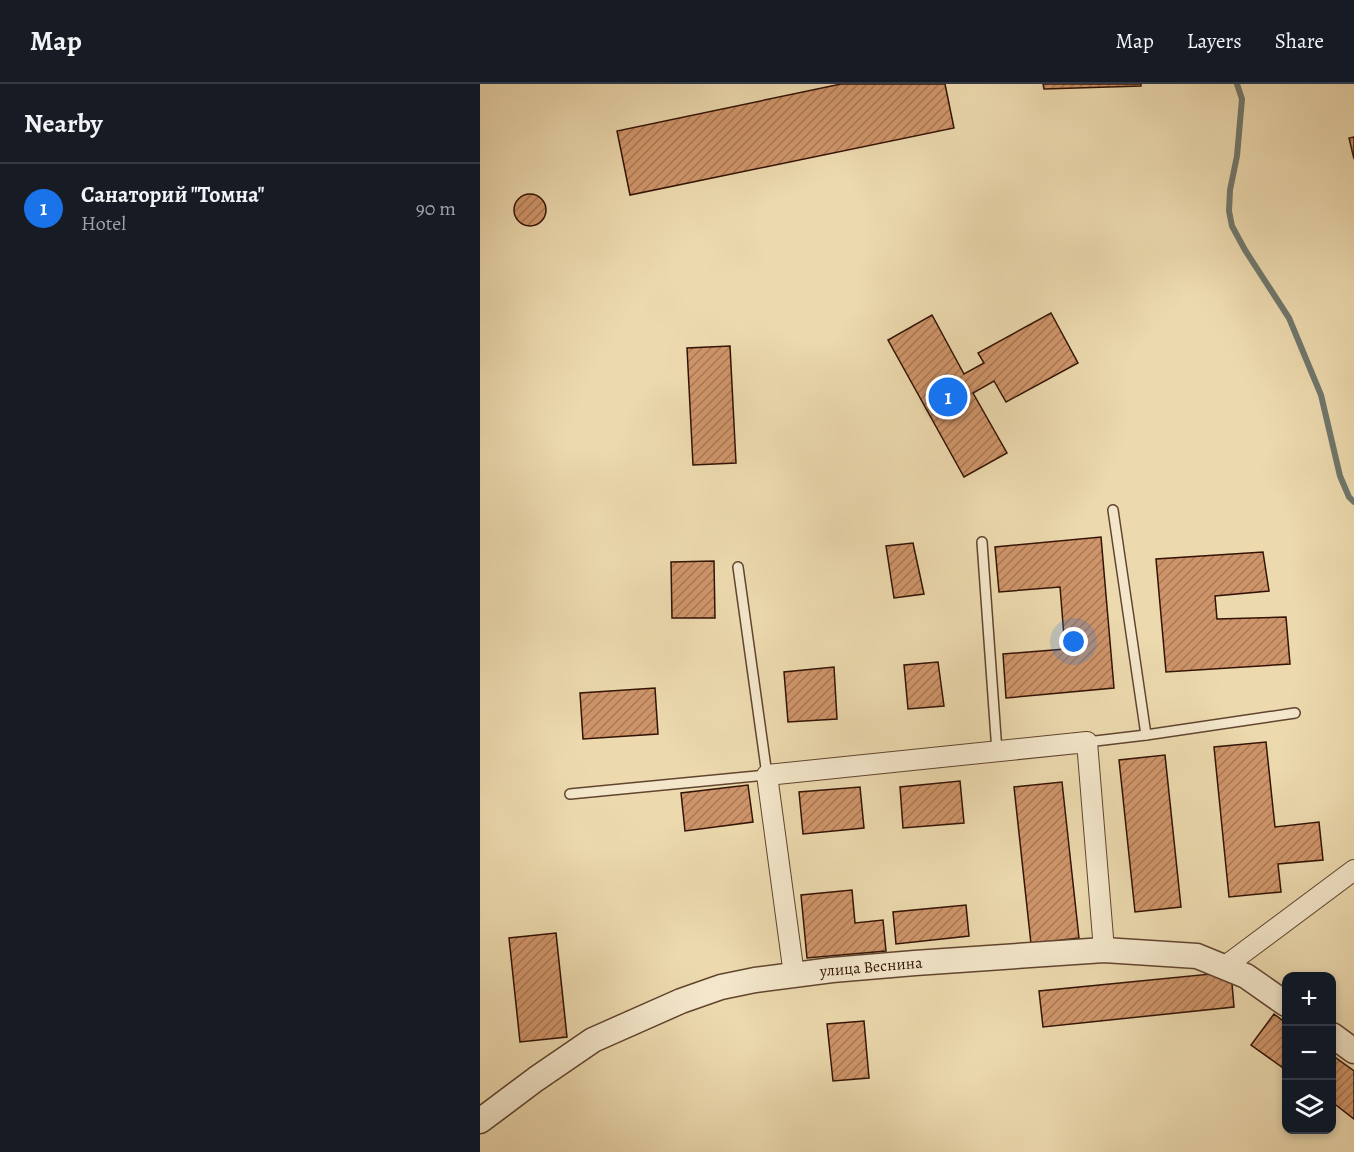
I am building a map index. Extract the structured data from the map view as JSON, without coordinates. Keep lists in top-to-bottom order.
{
  "streets": {
    "street": ["улица Веснина"]
  },
  "page": {
    "header": "Map",
    "nav": ["Map", "Layers", "Share"],
    "heading": "Nearby",
    "list": [
      {
        "mark": "1",
        "name": "Санаторий \"Томна\"",
        "note": "Hotel",
        "value": "90 m"
      }
    ],
    "pins": "1",
    "map_buttons": ["+", "−"]
  }
}
